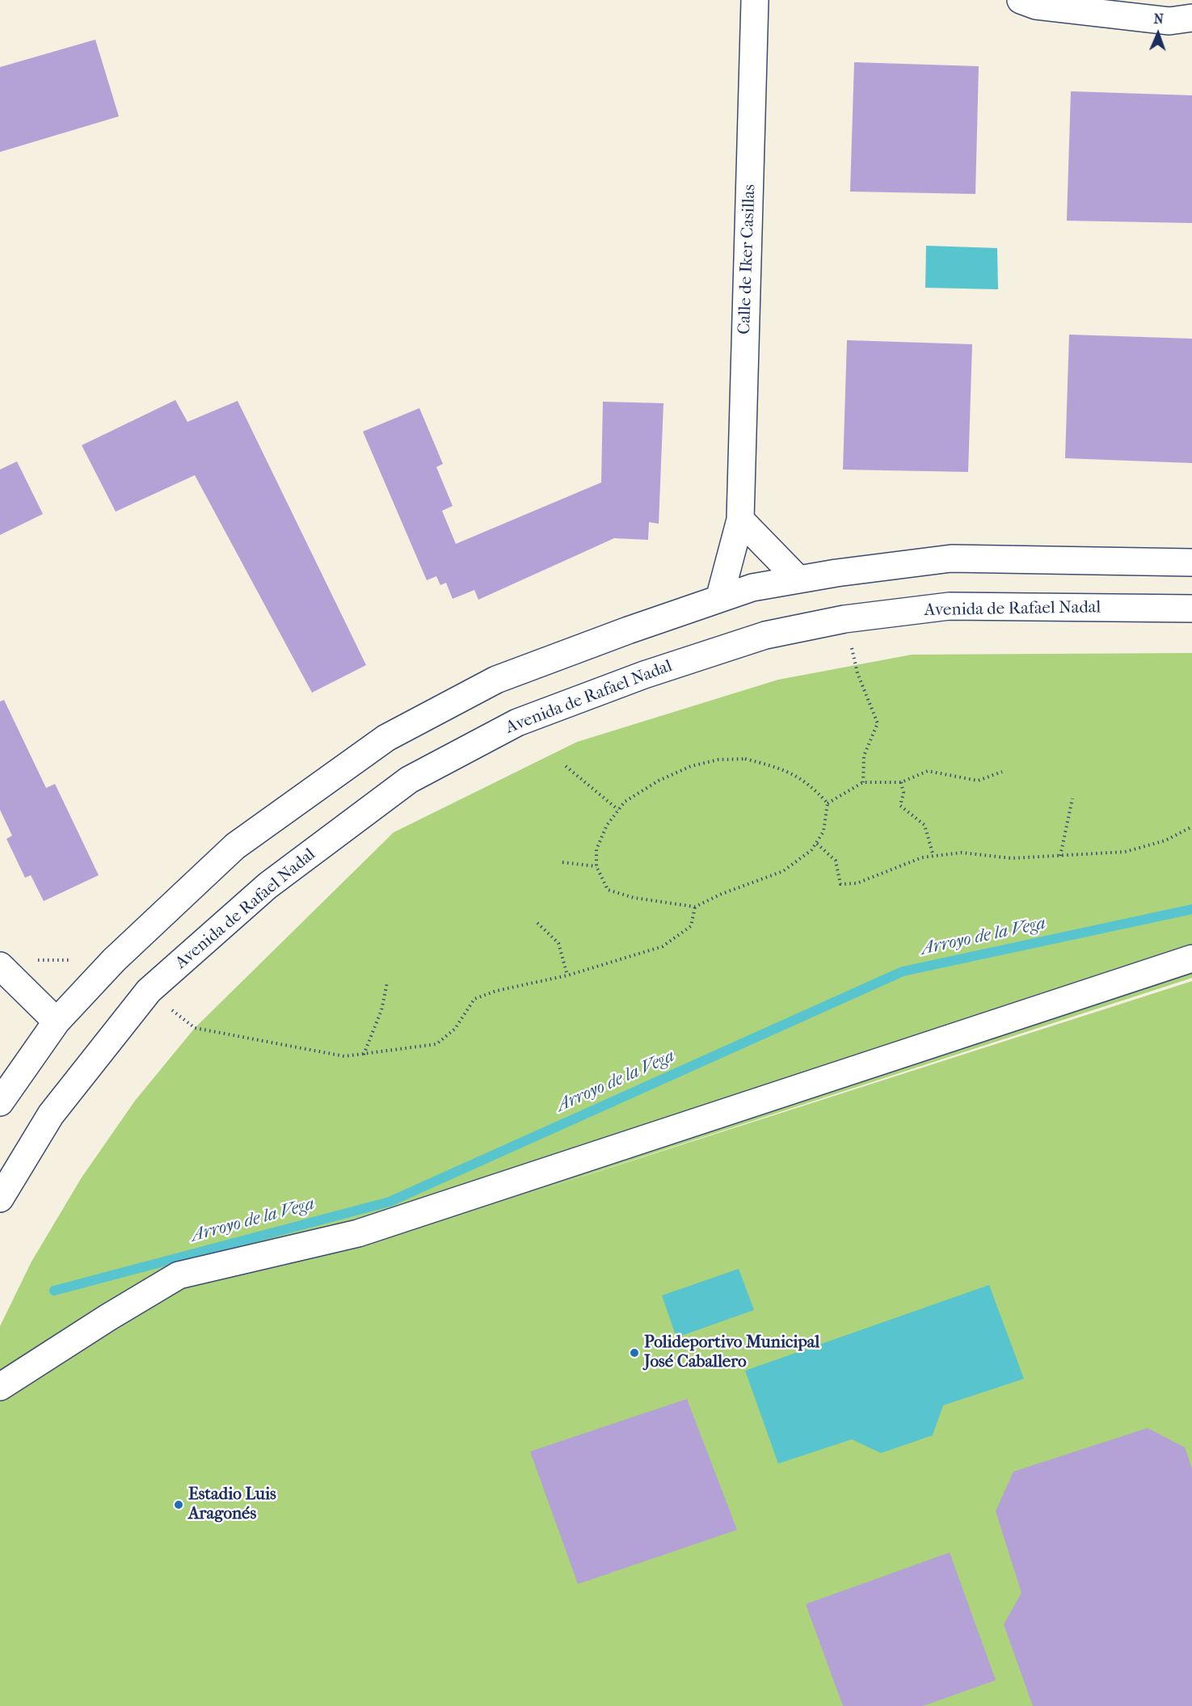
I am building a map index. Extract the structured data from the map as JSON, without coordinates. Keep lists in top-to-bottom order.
{
  "streets": {
    "street": ["Calle de Iker Casillas", "Avenida de Rafael Nadal"]
  },
  "water": ["Arroyo de la Vega"],
  "places": ["Polideportivo Municipal José Caballero", "Estadio Luis Aragonés"],
  "north": "top"
}
